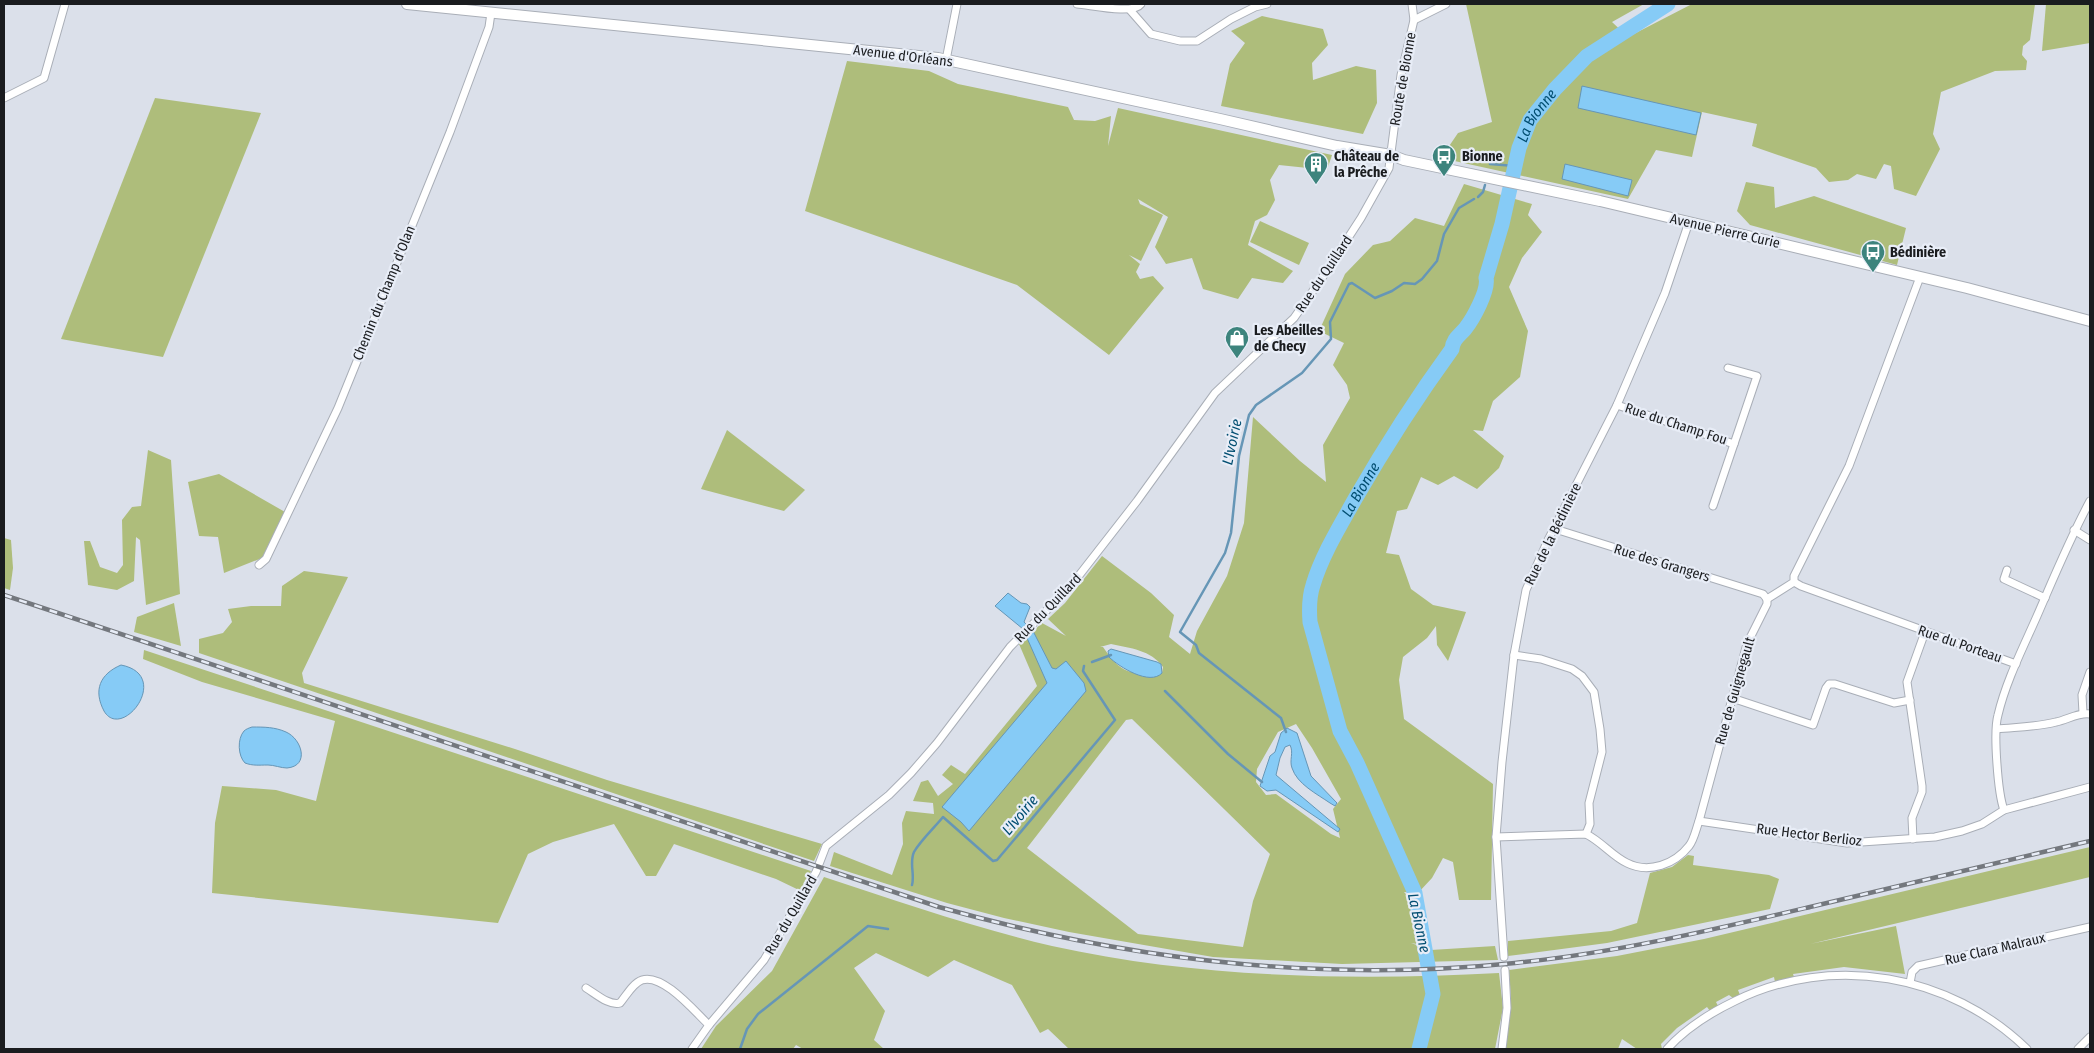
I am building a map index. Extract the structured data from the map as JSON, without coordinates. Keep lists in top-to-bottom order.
{
  "streets": {
    "main road": ["Avenue d'Orléans", "Avenue Pierre Curie"],
    "street": [
      "Route de Bionne",
      "Rue du Quillard",
      "Chemin du Champ d'Olan",
      "Rue du Champ Fou",
      "Rue de la Bédinière",
      "Rue des Grangers",
      "Rue du Porteau",
      "Rue de Guignegault",
      "Rue Hector Berlioz",
      "Rue Clara Malraux"
    ]
  },
  "crossings": [
    ["Avenue d'Orléans", "Route de Bionne"],
    ["Avenue d'Orléans", "Avenue Pierre Curie"],
    ["Avenue d'Orléans", "Rue du Quillard"],
    ["Avenue d'Orléans", "Chemin du Champ d'Olan"],
    ["Route de Bionne", "Rue du Quillard"],
    ["Avenue Pierre Curie", "Rue de la Bédinière"],
    ["Rue du Champ Fou", "Rue de la Bédinière"],
    ["Rue de la Bédinière", "Rue des Grangers"],
    ["Rue des Grangers", "Rue de Guignegault"],
    ["Rue de Guignegault", "Rue Hector Berlioz"]
  ],
  "water": ["La Bionne", "L'Ivoirie"],
  "places": {
    "bus stop": ["Bionne", "Bédinière"],
    "building": ["Château de la Prêche"],
    "shop": ["Les Abeilles de Checy"]
  }
}
